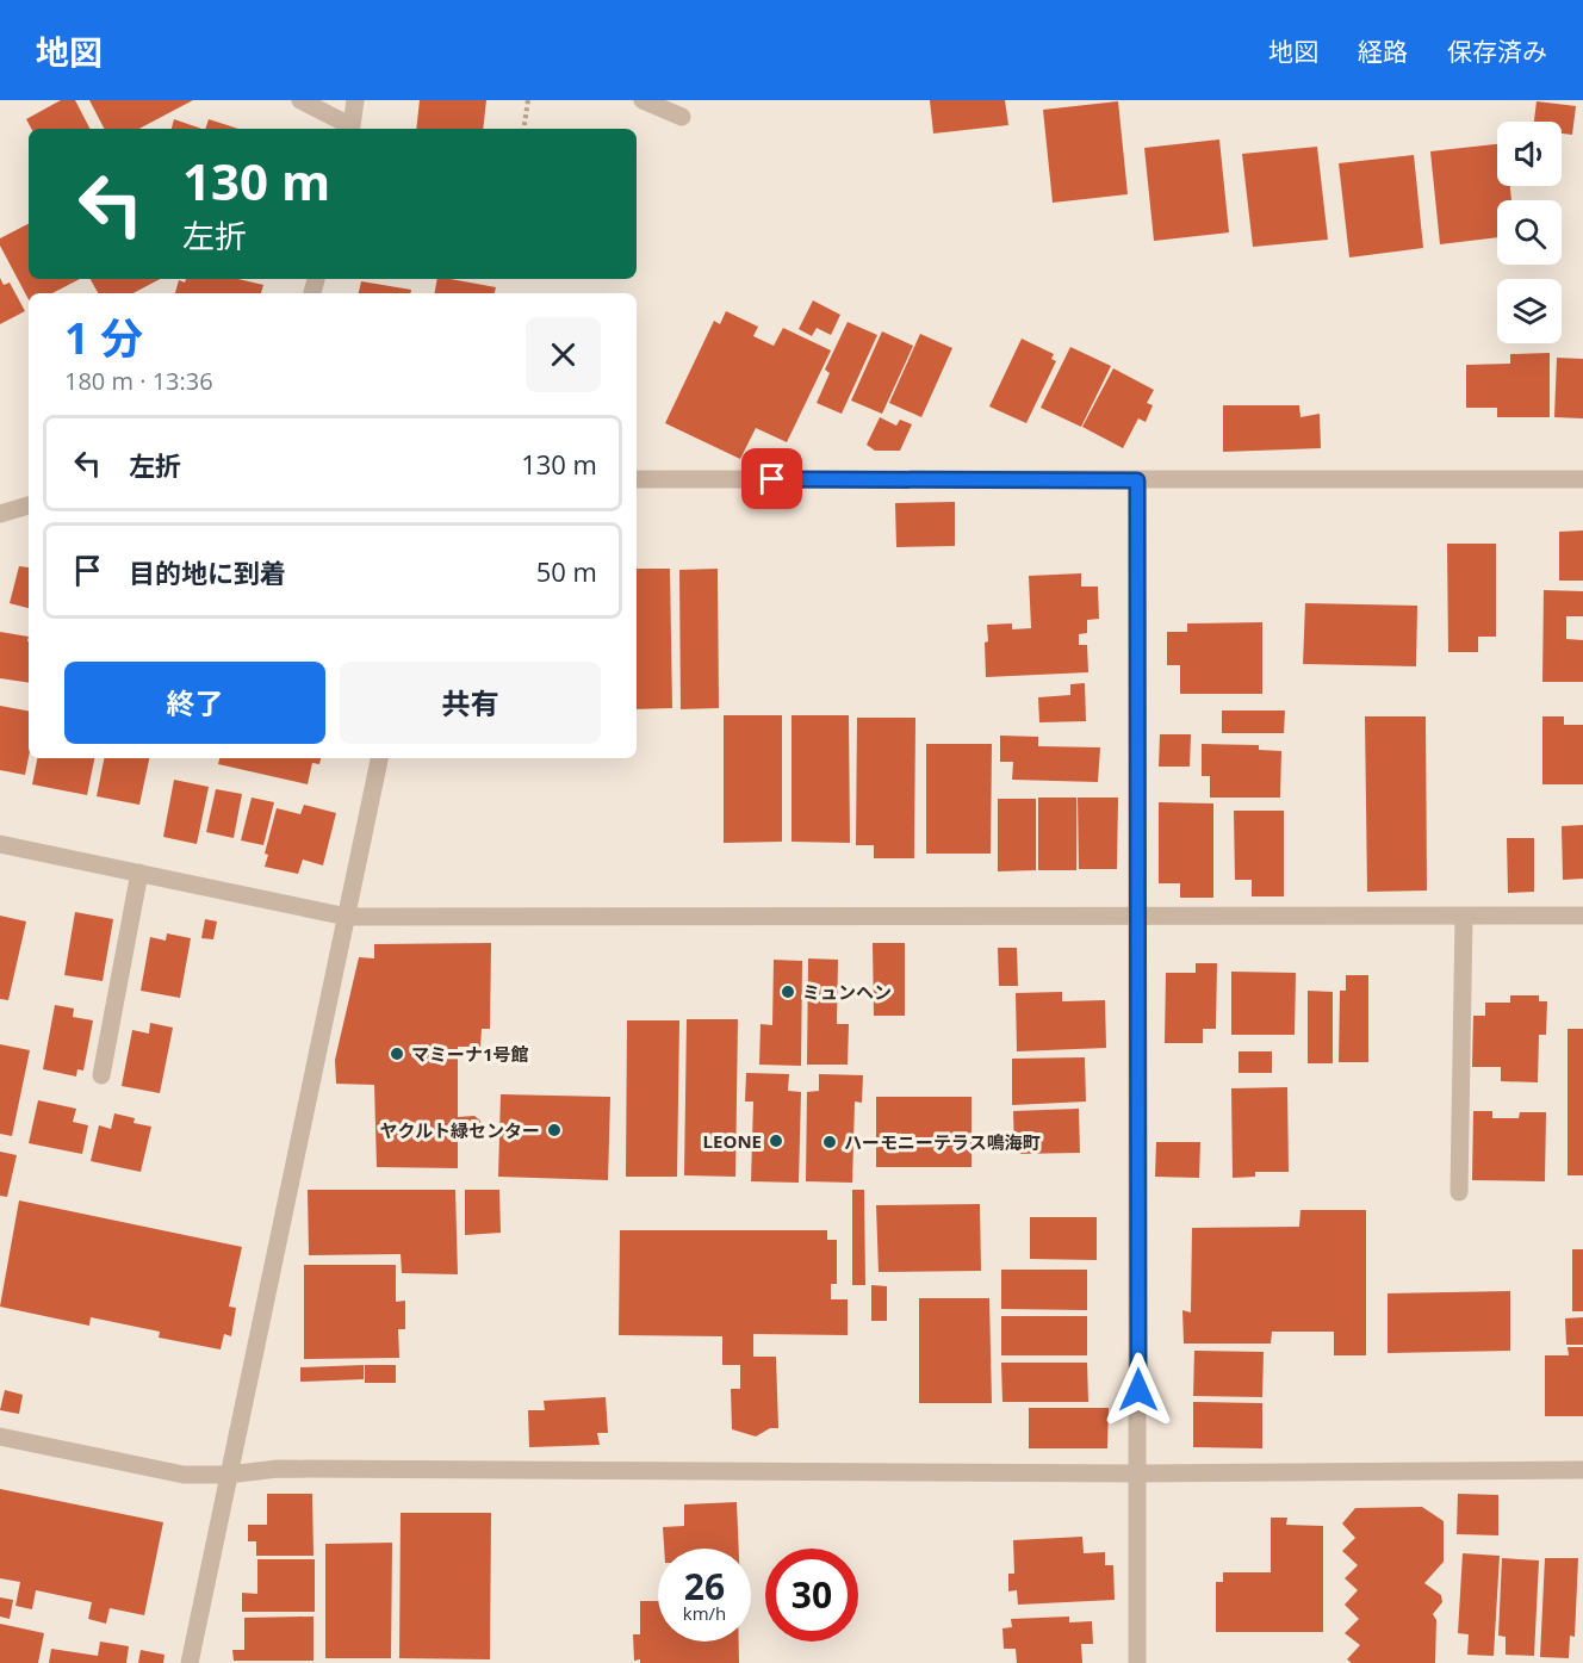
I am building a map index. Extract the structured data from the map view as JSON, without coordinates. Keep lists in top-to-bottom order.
{
  "places": [
    "ミュンヘン",
    "マミーナ1号館",
    "ヤクルト緑センター",
    "LEONE",
    "ハーモニーテラス鳴海町"
  ],
  "page": {
    "header": "地図",
    "nav": ["地図", "経路", "保存済み"],
    "turn": ["130 m", "左折"],
    "heading": ["1 分", "180 m · 13:36"],
    "list": [
      {
        "name": "左折",
        "value": "130 m"
      },
      {
        "name": "目的地に到着",
        "value": "50 m"
      }
    ],
    "buttons": ["終了", "共有"],
    "speed": "26 km/h",
    "limit": "30"
  }
}
